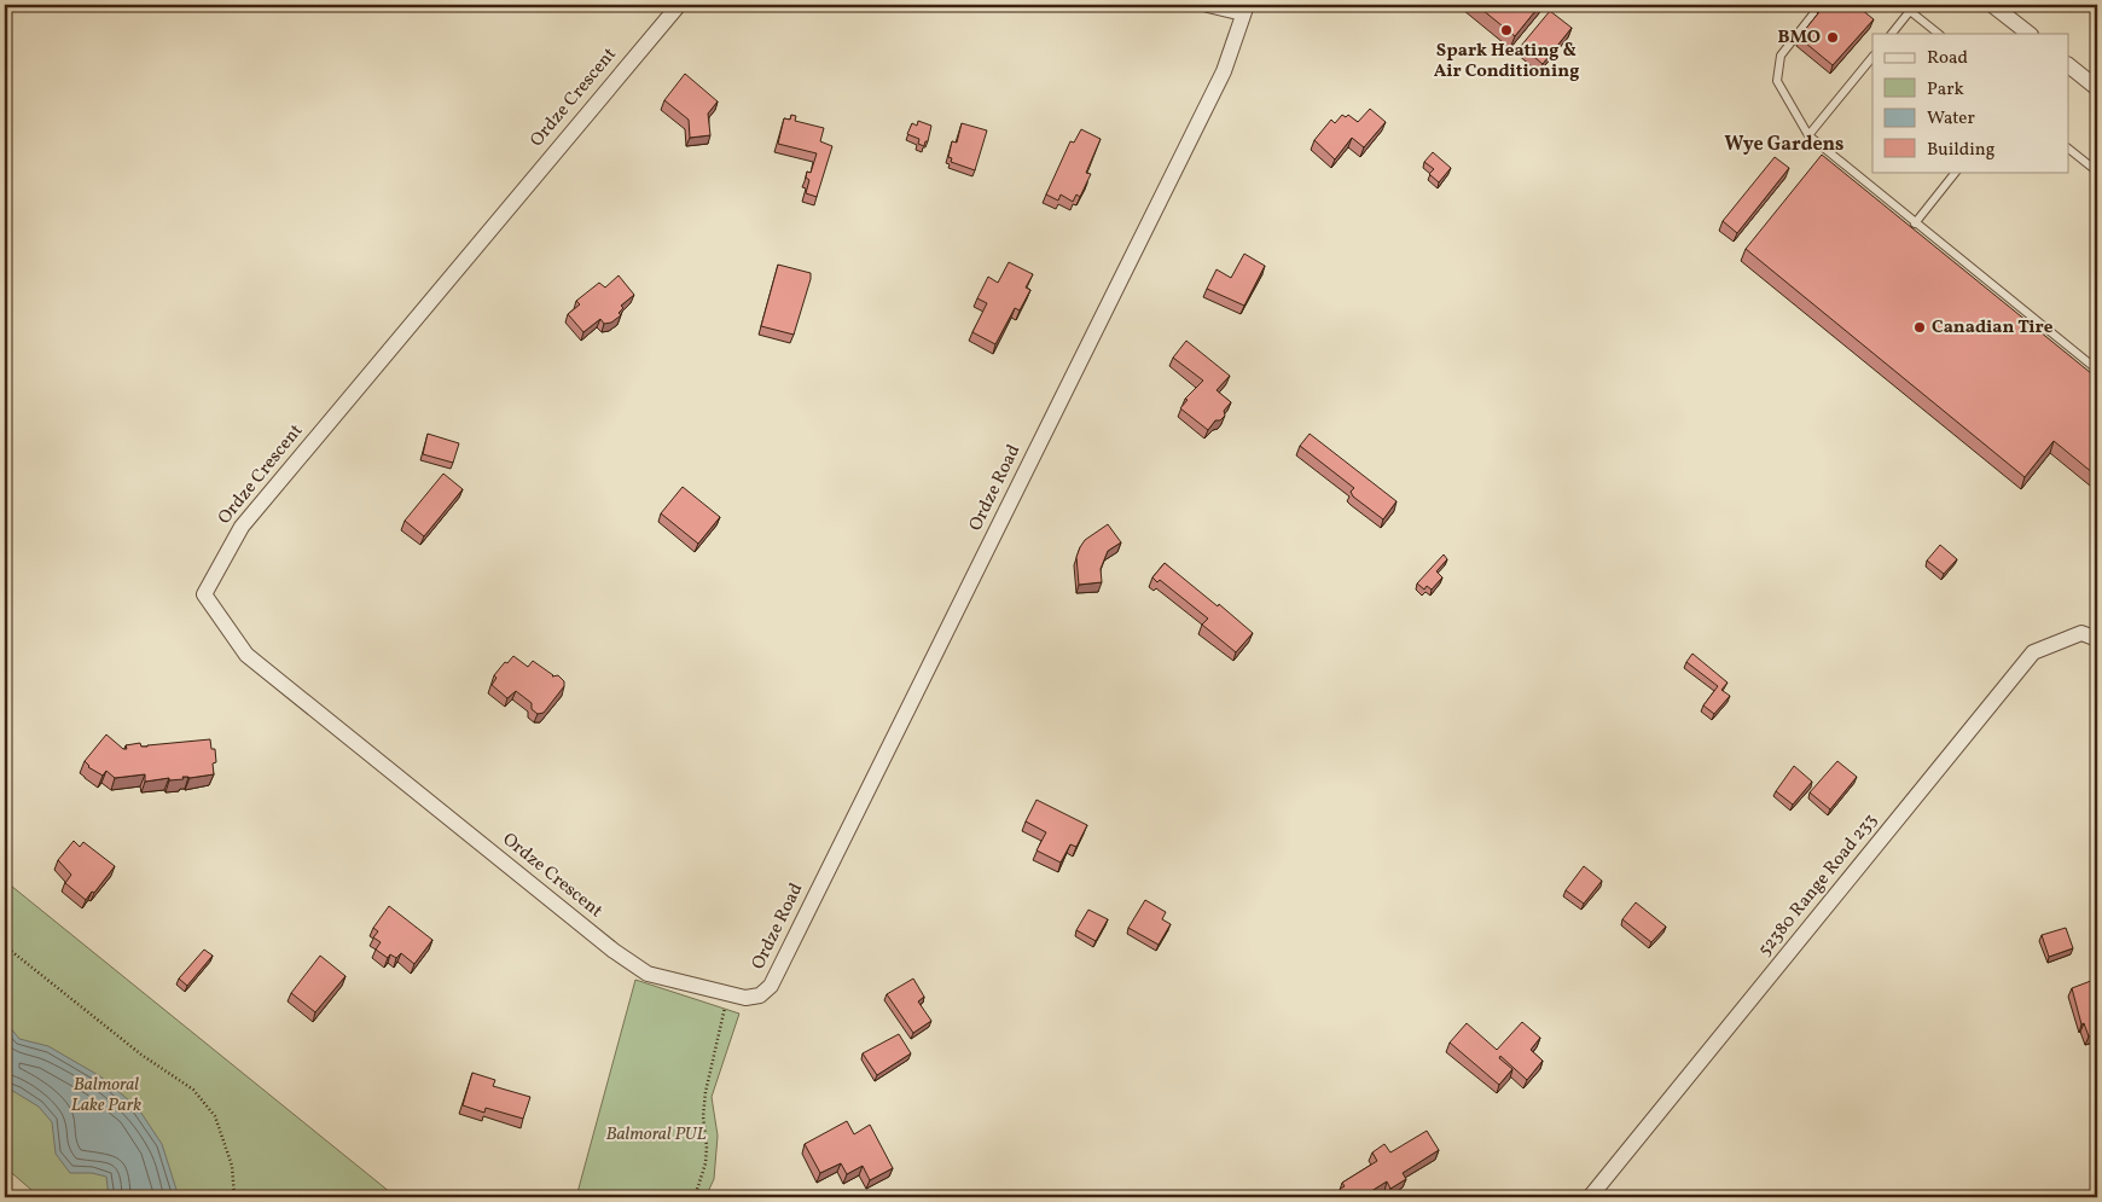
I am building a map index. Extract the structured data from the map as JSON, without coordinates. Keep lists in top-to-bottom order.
{
  "streets": {
    "street": ["Ordze Crescent", "Ordze Road", "52380 Range Road 233"]
  },
  "crossings": [
    ["Ordze Crescent", "Ordze Road"]
  ],
  "districts": ["Wye Gardens"],
  "parks": ["Balmoral Lake Park", "Balmoral PUL"],
  "places": ["Spark Heating & Air Conditioning", "BMO", "Canadian Tire"],
  "legend": [
    "Road",
    "Park",
    "Water",
    "Building"
  ]
}
